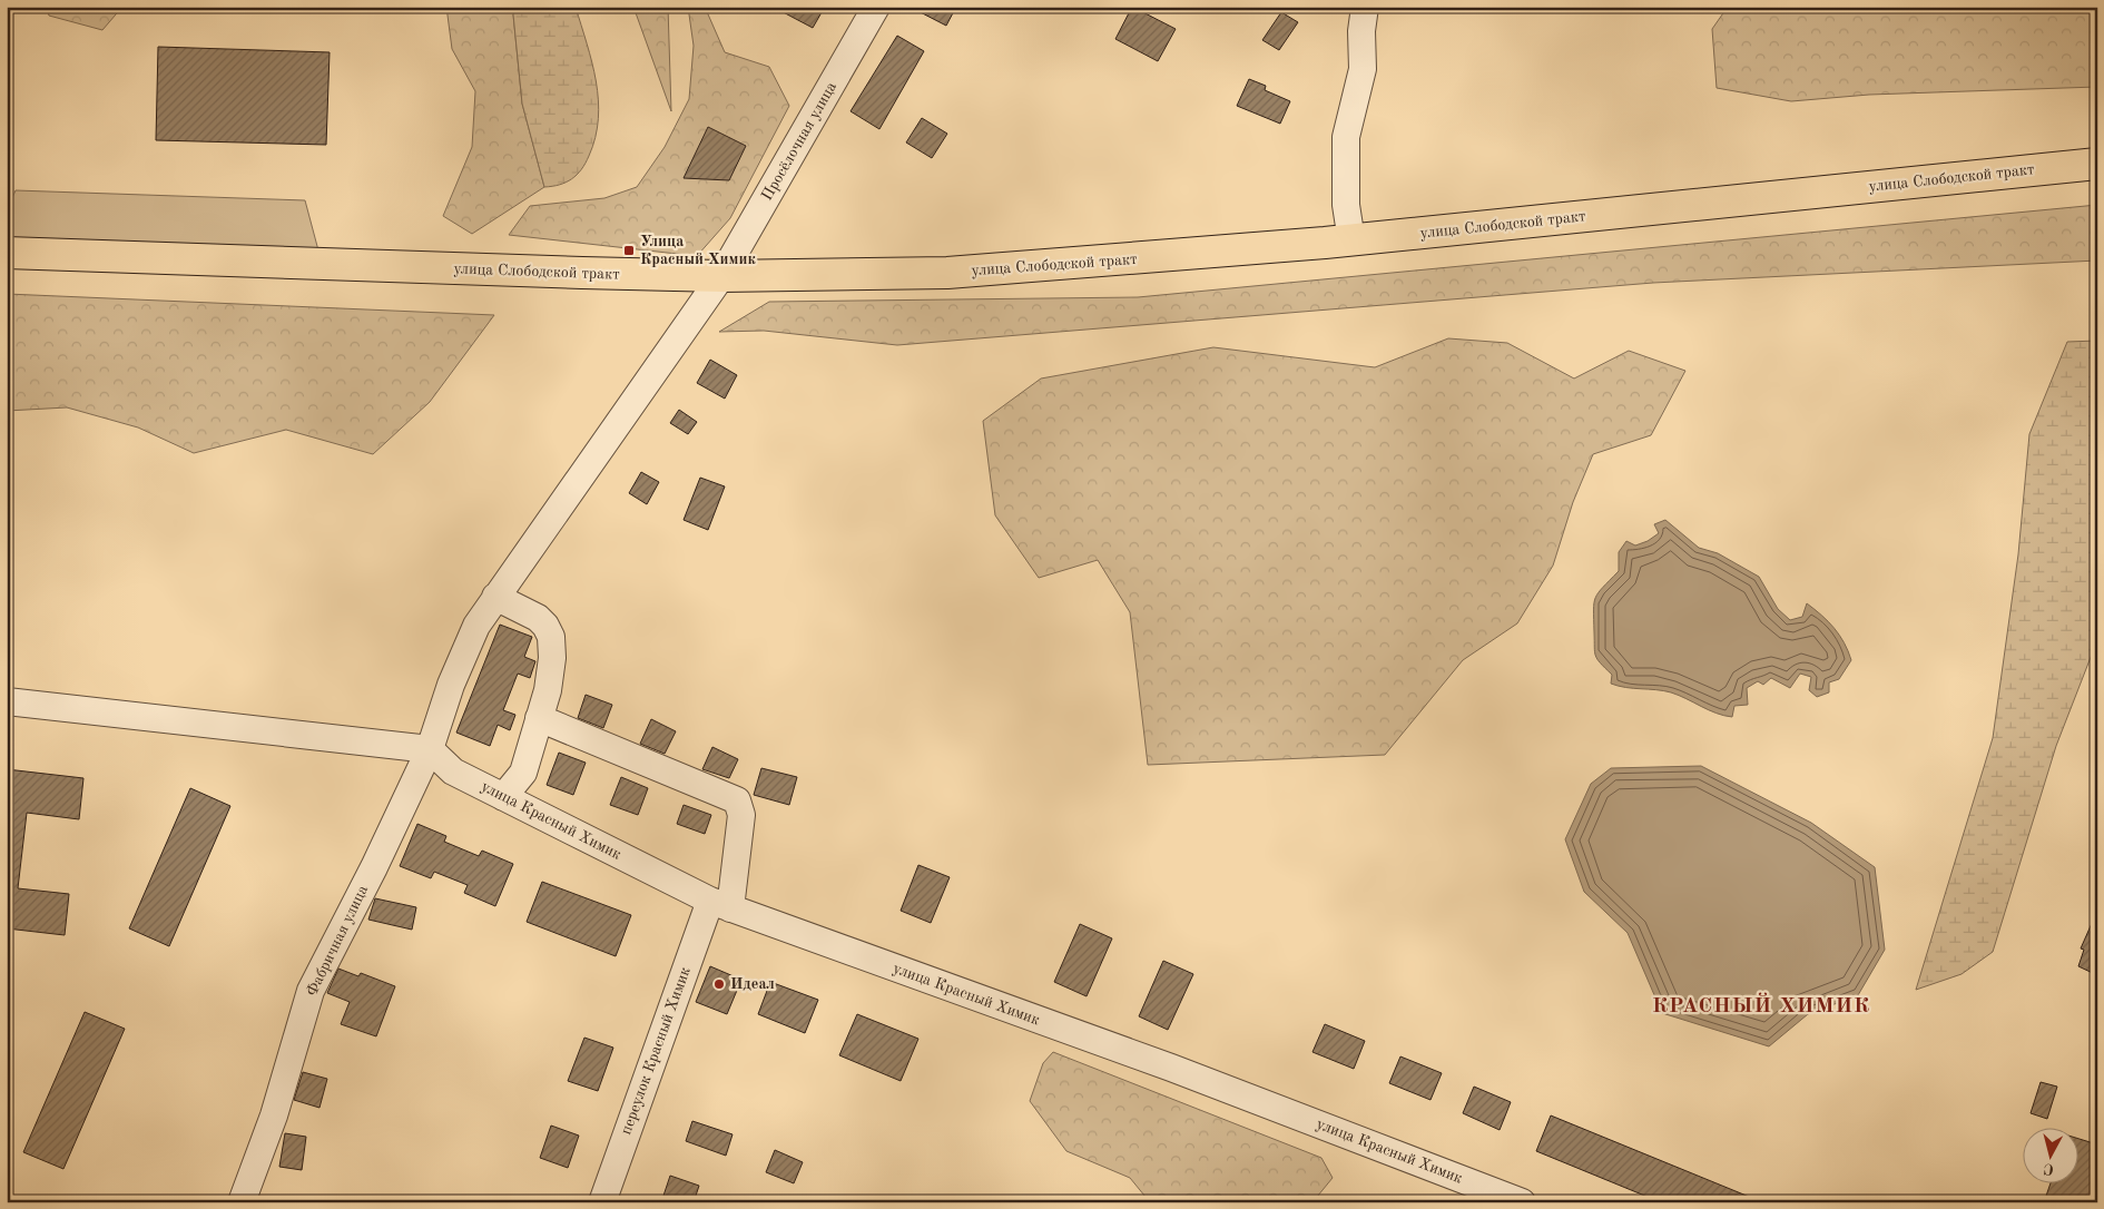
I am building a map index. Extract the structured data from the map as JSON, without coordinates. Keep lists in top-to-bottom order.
{
  "streets": {
    "main road": ["улица Слободской тракт"],
    "street": [
      "Просёлочная улица",
      "улица Красный Химик",
      "Фабричная улица",
      "переулок Красный Химик"
    ]
  },
  "crossings": [
    ["Просёлочная улица", "улица Слободской тракт"],
    ["Просёлочная улица", "Фабричная улица"],
    ["улица Красный Химик", "Фабричная улица"],
    ["улица Красный Химик", "переулок Красный Химик"]
  ],
  "districts": ["КРАСНЫЙ ХИМИК"],
  "places": {
    "transit": ["Улица Красный Химик"],
    "other": ["Идеал"]
  },
  "north": "bottom"
}
